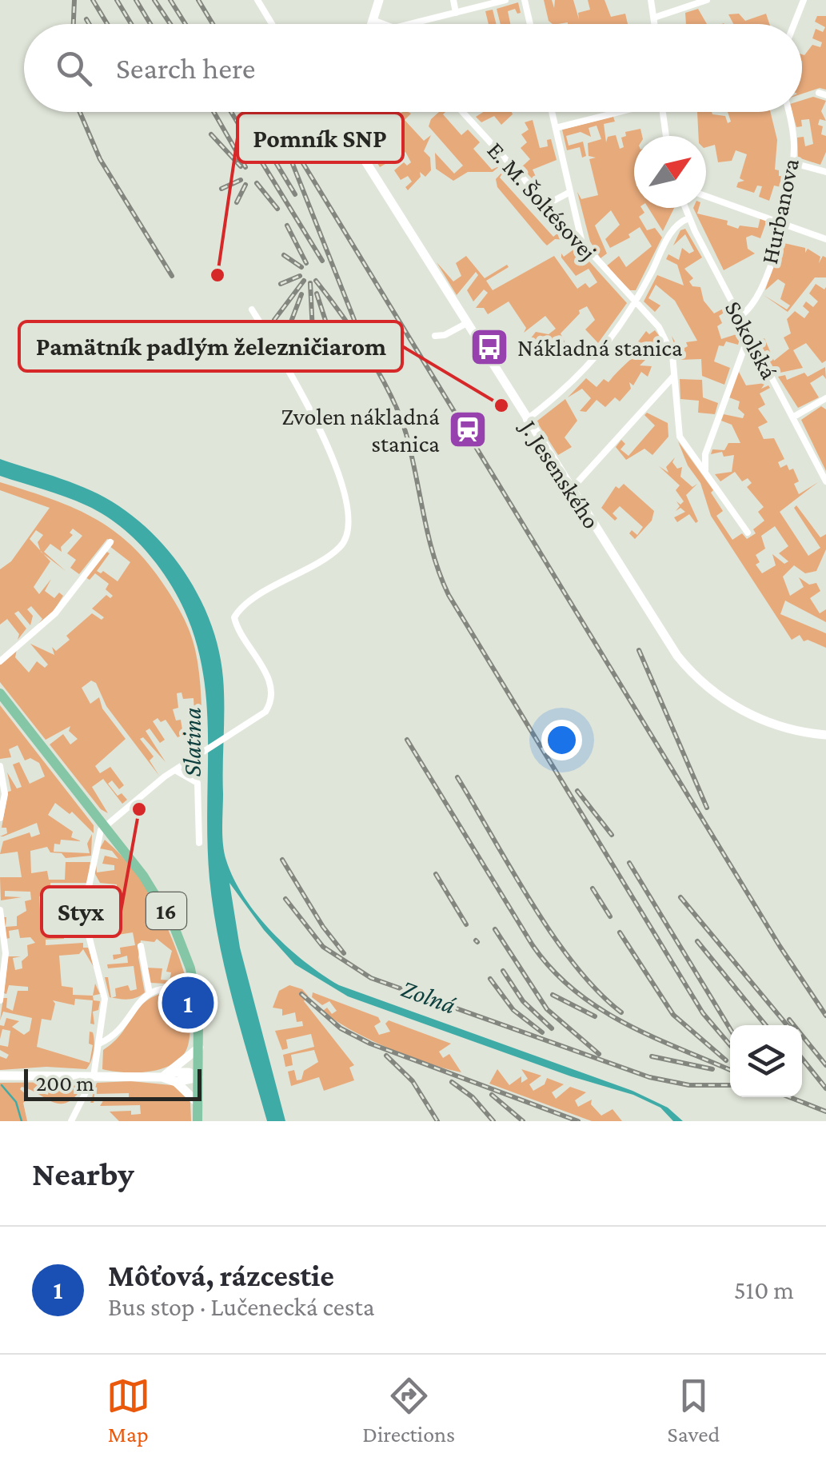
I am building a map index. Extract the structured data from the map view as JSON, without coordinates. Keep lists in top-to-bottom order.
{
  "streets": {
    "main road": ["16"],
    "street": [
      "E. M. Šoltésovej",
      "Hurbanova",
      "Sokolská",
      "J. Jesenského"
    ]
  },
  "crossings": [
    ["Hurbanova", "Sokolská"]
  ],
  "water": ["Slatina", "Zolná"],
  "places": {
    "other": ["Pomník SNP", "Pamätník padlým železničiarom", "Styx"],
    "bus stop": ["Nákladná stanica"],
    "station": ["Zvolen nákladná stanica"]
  },
  "scale_bar": "200 m",
  "north": "top right",
  "page": {
    "search": "Search here",
    "pins": "1",
    "scale": "200 m",
    "heading": "Nearby",
    "list": [
      {
        "mark": "1",
        "name": "Môťová, rázcestie",
        "note": "Bus stop · Lučenecká cesta",
        "value": "510 m"
      }
    ],
    "nav": ["Map", "Directions", "Saved"]
  }
}
